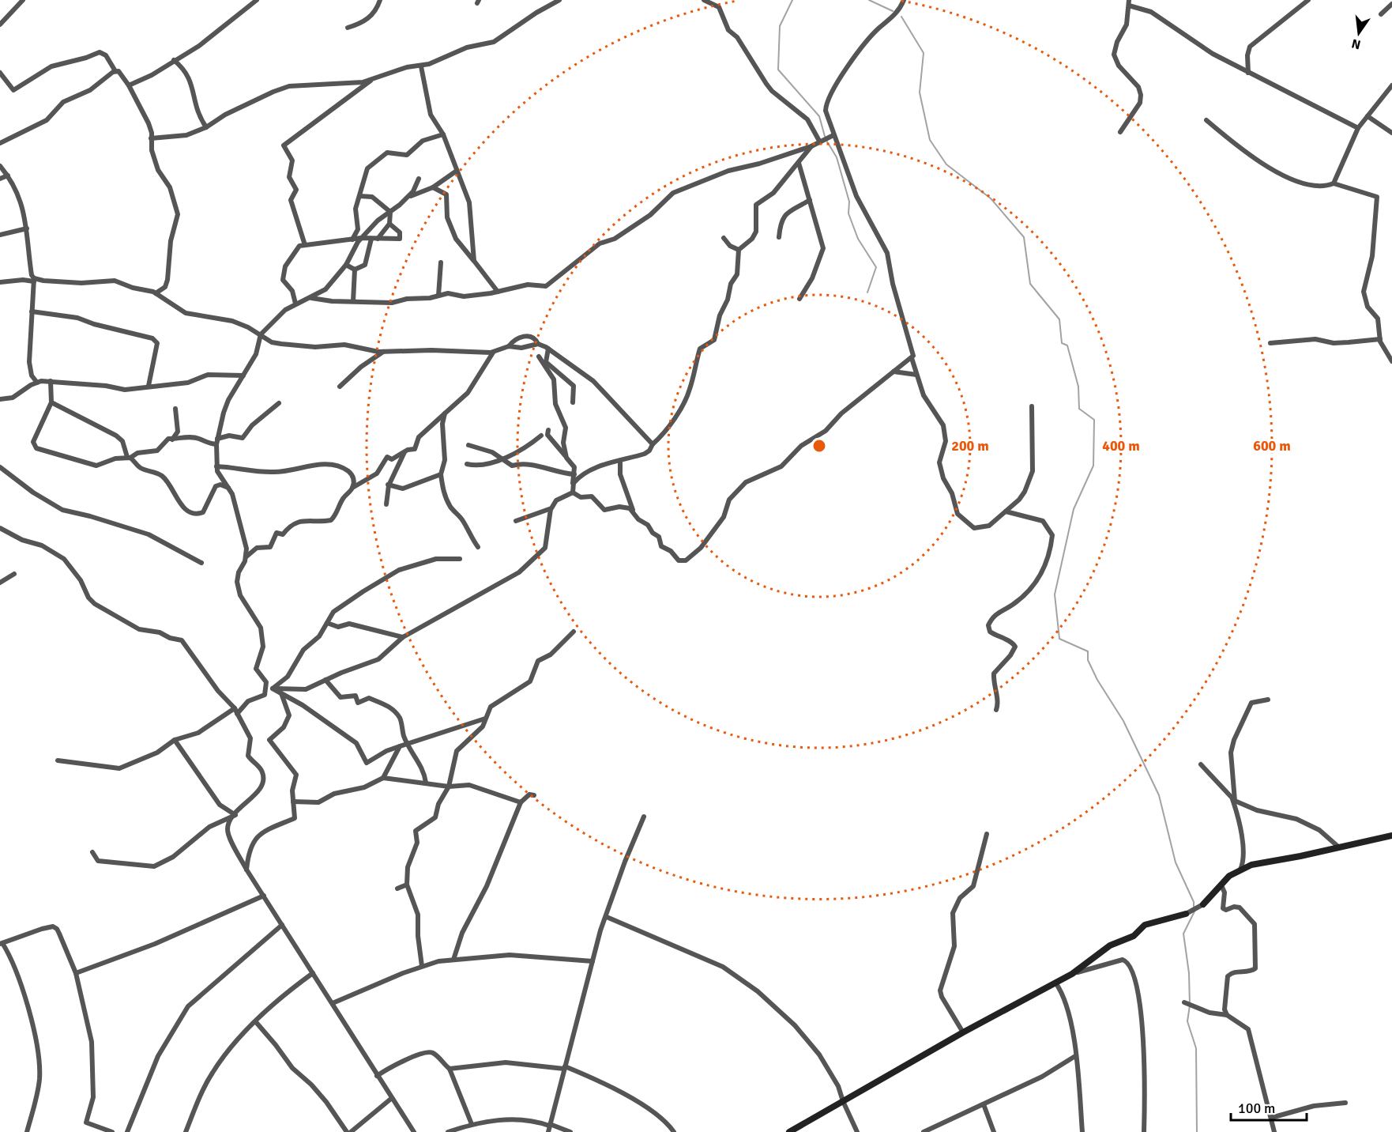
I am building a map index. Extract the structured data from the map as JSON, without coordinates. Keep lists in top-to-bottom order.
{
  "scale_bar": "100 m",
  "north": "bottom",
  "rings": ["200 m", "400 m", "600 m"]
}
